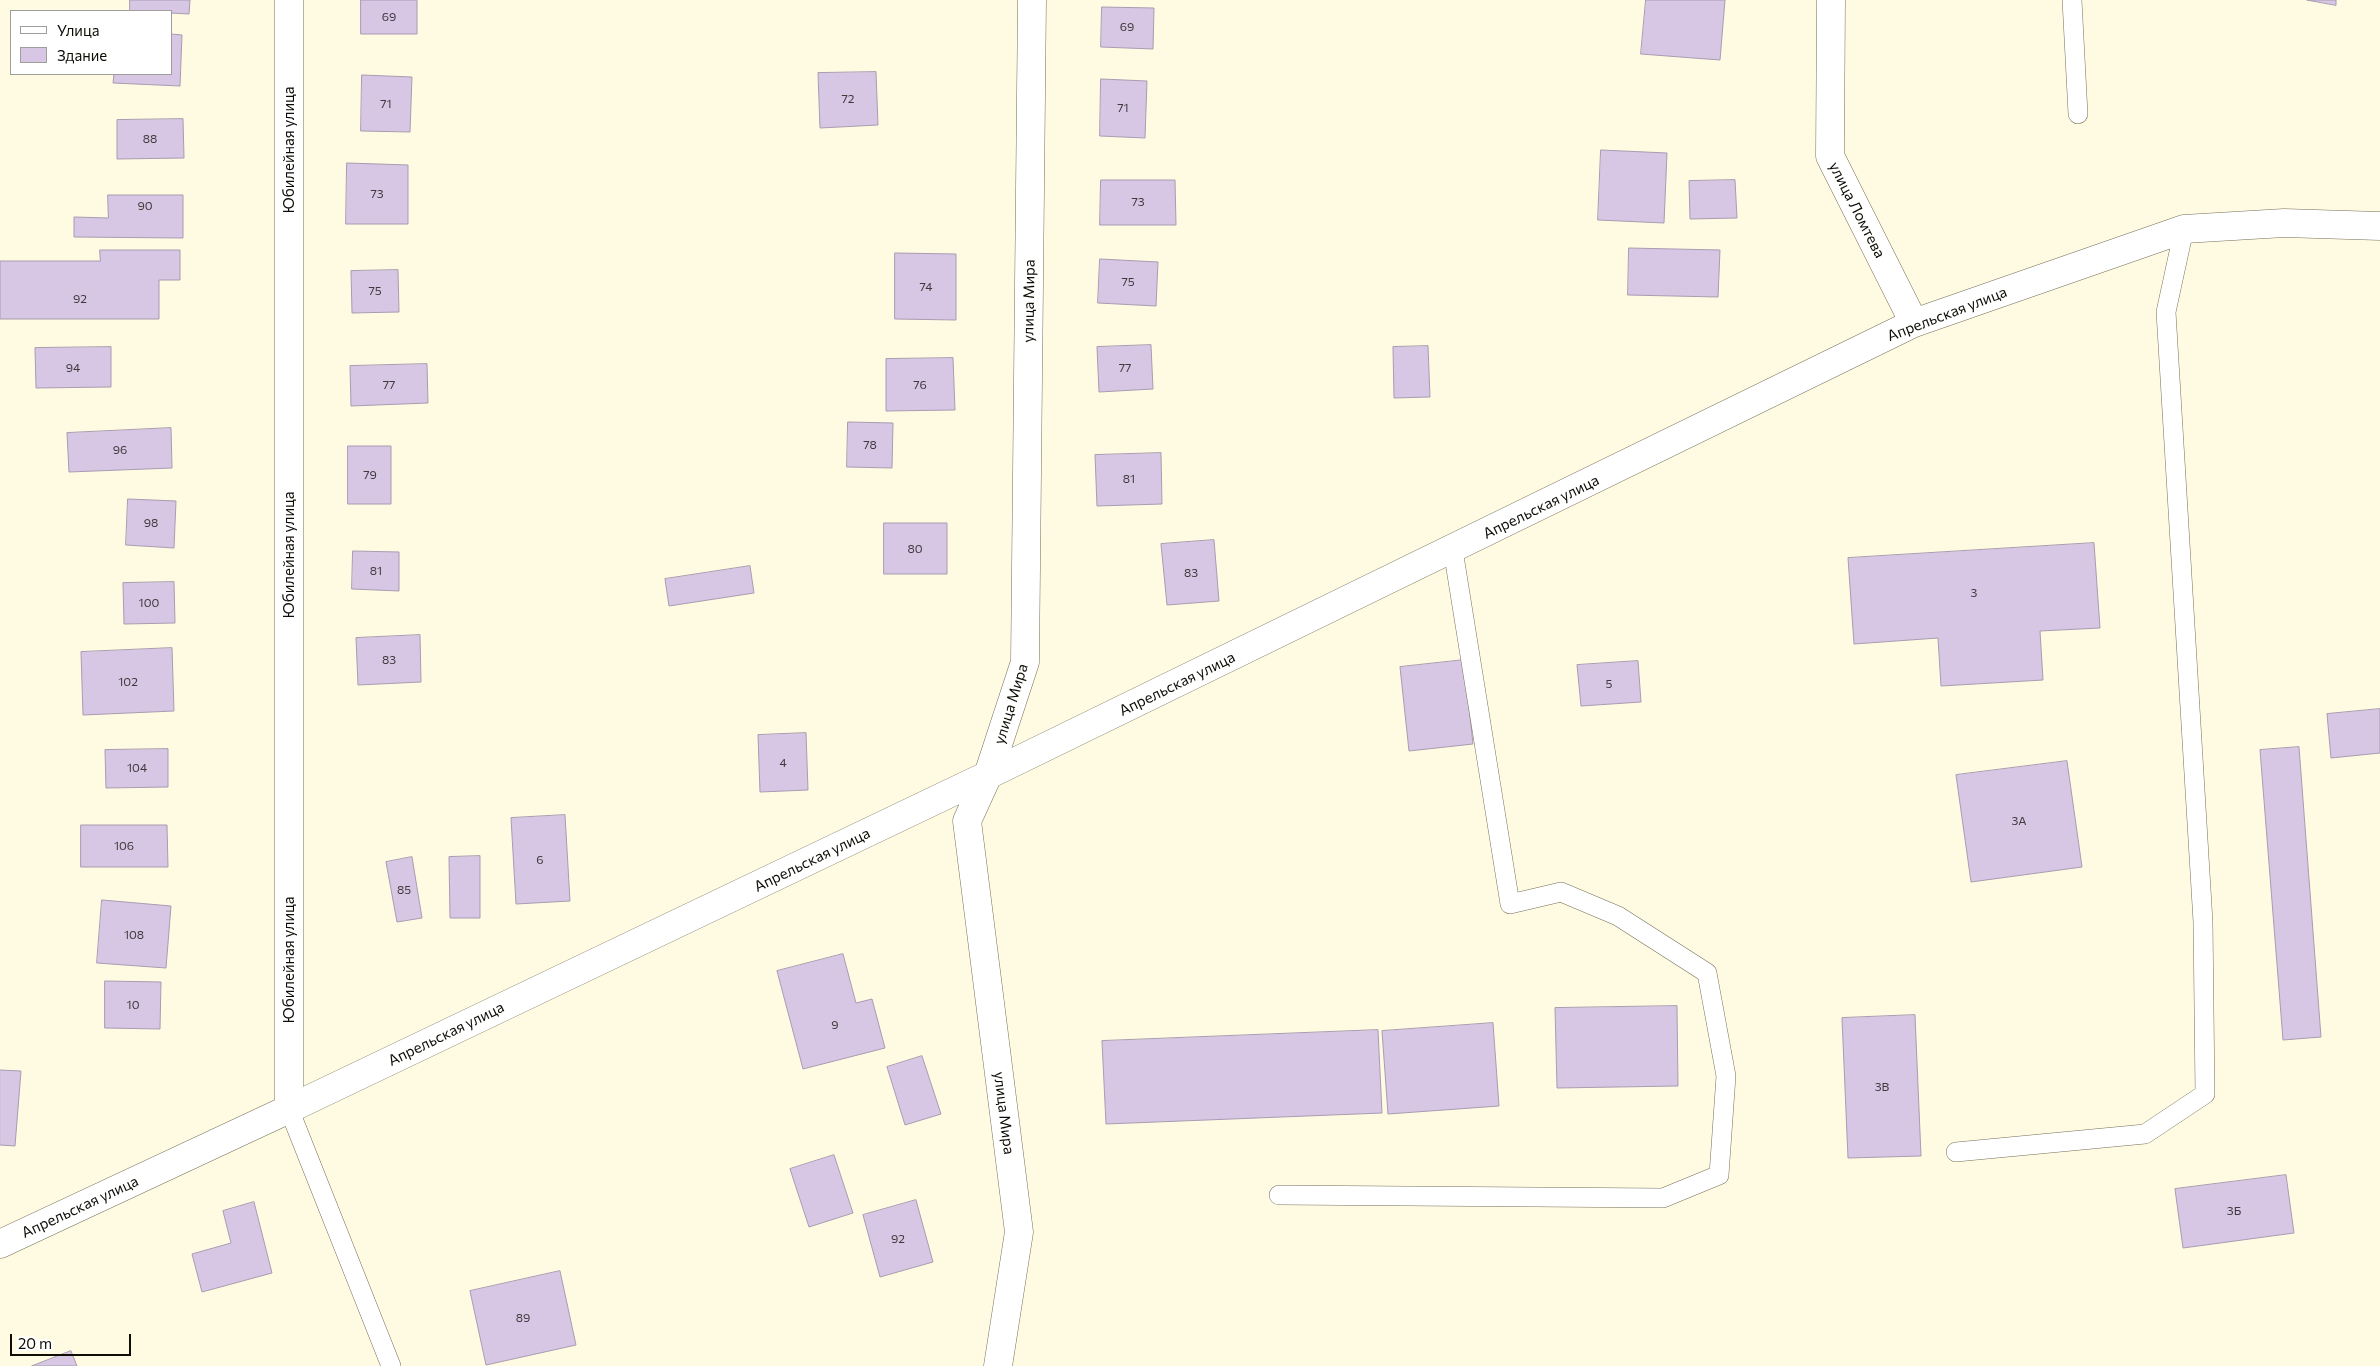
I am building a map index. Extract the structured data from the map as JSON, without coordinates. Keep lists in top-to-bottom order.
{
  "streets": {
    "street": [
      "Юбилейная улица",
      "улица Ломтева",
      "улица Мира",
      "Апрельская улица"
    ]
  },
  "crossings": [
    ["Юбилейная улица", "Апрельская улица"],
    ["улица Ломтева", "Апрельская улица"],
    ["улица Мира", "Апрельская улица"]
  ],
  "house_numbers": [
    "69",
    "69",
    "72",
    "71",
    "71",
    "88",
    "73",
    "73",
    "90",
    "75",
    "74",
    "75",
    "92",
    "94",
    "77",
    "77",
    "76",
    "78",
    "96",
    "79",
    "81",
    "98",
    "80",
    "81",
    "83",
    "3",
    "100",
    "83",
    "102",
    "5",
    "4",
    "104",
    "3A",
    "106",
    "6",
    "85",
    "108",
    "10",
    "9",
    "3В",
    "3Б",
    "92",
    "89"
  ],
  "legend": ["Улица", "Здание"],
  "scale_bar": "20 m"
}
